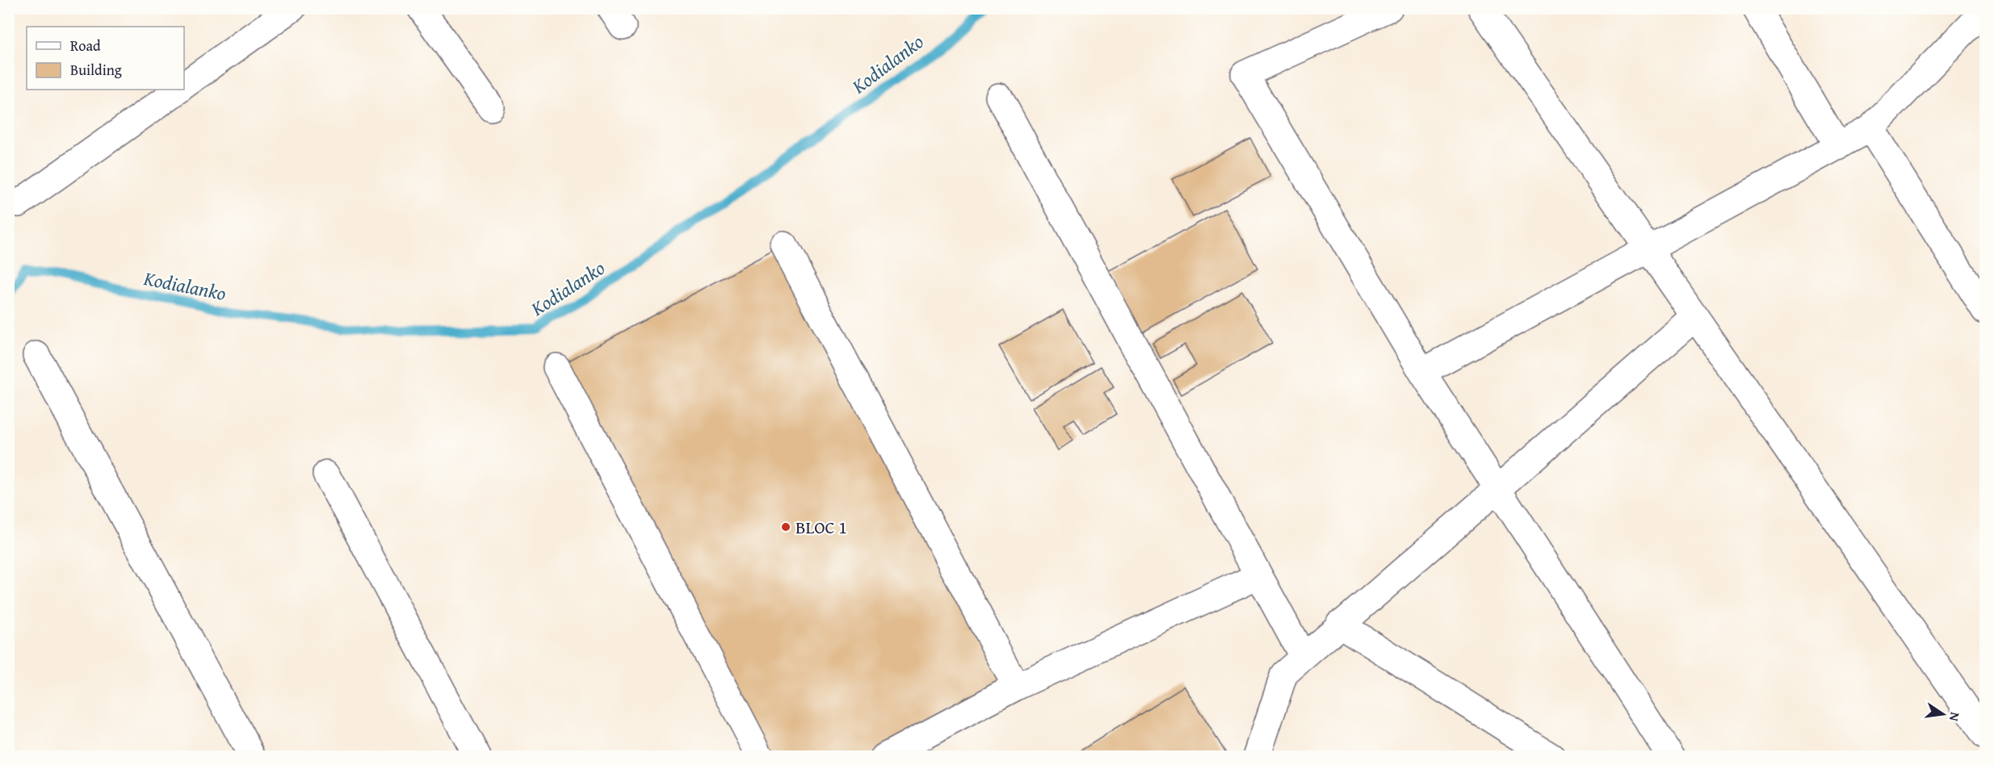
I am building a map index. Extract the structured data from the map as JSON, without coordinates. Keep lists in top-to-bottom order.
{
  "water": ["Kodialanko"],
  "places": ["BLOC 1"],
  "legend": ["Road", "Building"],
  "north": "right"
}
